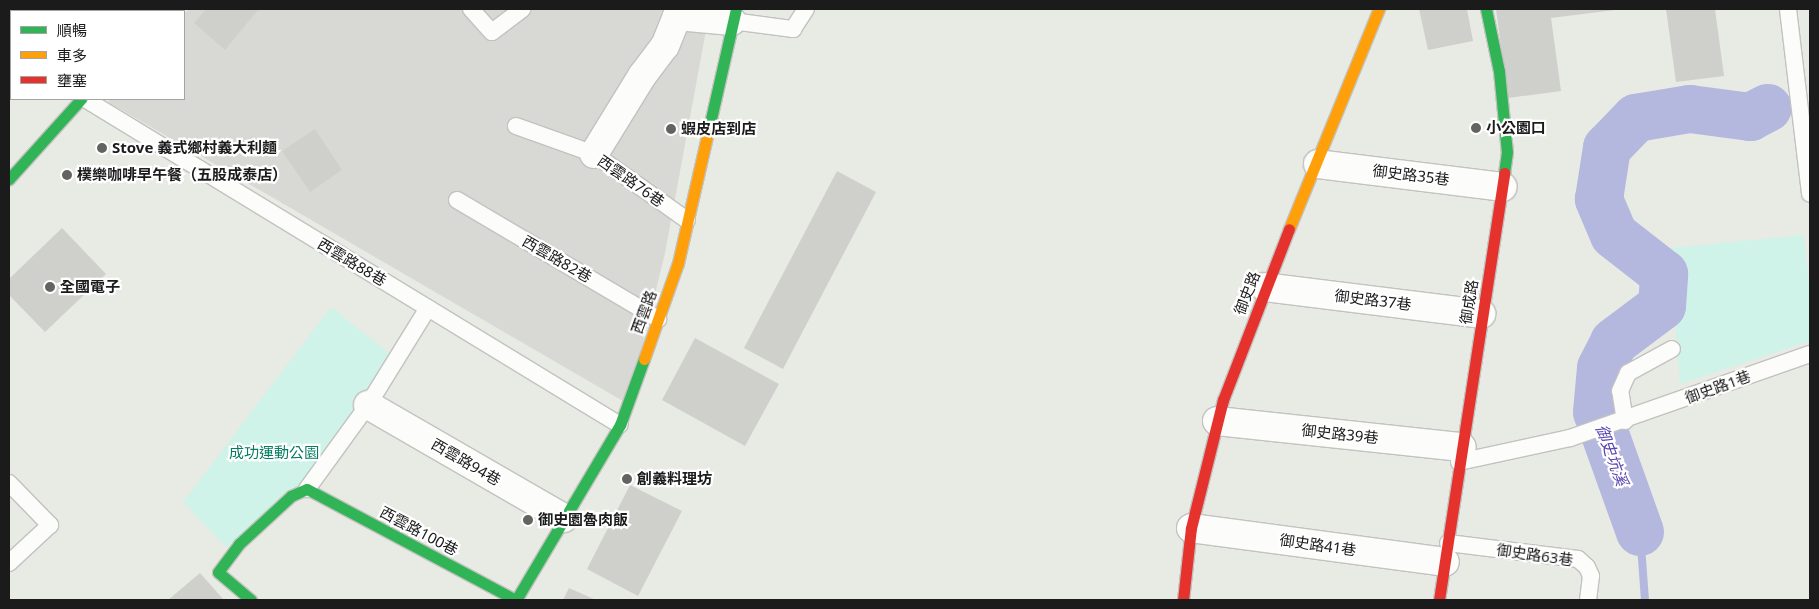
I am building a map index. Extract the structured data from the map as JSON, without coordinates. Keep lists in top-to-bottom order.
{
  "streets": {
    "street": [
      "御史路35巷",
      "御史路",
      "御史路37巷",
      "御成路",
      "西雲路",
      "御史路39巷",
      "西雲路94巷",
      "西雲路100巷",
      "御史路41巷"
    ],
    "lane": [
      "西雲路76巷",
      "西雲路82巷",
      "西雲路88巷",
      "御史路1巷",
      "御史路63巷"
    ]
  },
  "crossings": [
    ["御史路35巷", "御史路"],
    ["御史路35巷", "御成路"],
    ["西雲路76巷", "西雲路"],
    ["西雲路82巷", "西雲路"],
    ["西雲路88巷", "西雲路"],
    ["御史路", "御史路37巷"],
    ["御史路", "御史路39巷"],
    ["御史路", "御史路41巷"],
    ["御史路37巷", "御成路"],
    ["御成路", "御史路1巷"],
    ["御成路", "御史路39巷"],
    ["御成路", "御史路41巷"],
    ["御成路", "御史路63巷"],
    ["西雲路", "西雲路94巷"],
    ["西雲路", "西雲路100巷"],
    ["御史路1巷", "御史路39巷"],
    ["御史路41巷", "御史路63巷"]
  ],
  "water": ["御史坑溪"],
  "parks": ["成功運動公園"],
  "places": [
    "小公園口",
    "蝦皮店到店",
    "Stove 義式鄉村義大利麵",
    "樸樂咖啡早午餐（五股成泰店）",
    "全國電子",
    "創義料理坊",
    "御史園魯肉飯"
  ],
  "legend": ["順暢", "車多", "壅塞"]
}
